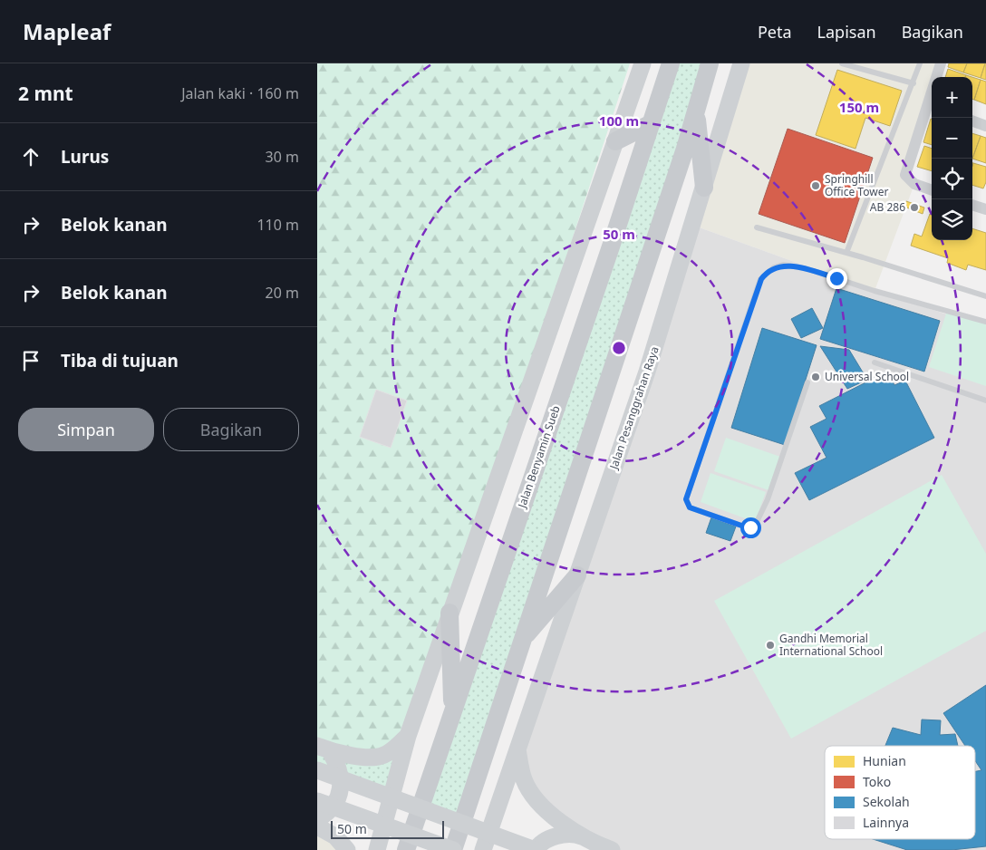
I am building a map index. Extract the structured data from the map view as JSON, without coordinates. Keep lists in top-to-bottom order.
{
  "streets": {
    "main road": ["Jalan Pesanggrahan Raya", "Jalan Benyamin Sueb"]
  },
  "places": [
    "Springhill Office Tower",
    "AB 286",
    "Universal School",
    "Gandhi Memorial International School"
  ],
  "legend": [
    "Hunian",
    "Toko",
    "Sekolah",
    "Lainnya"
  ],
  "scale_bar": "50 m",
  "page": {
    "header": "Mapleaf",
    "nav": ["Peta", "Lapisan", "Bagikan"],
    "heading": ["2 mnt", "Jalan kaki · 160 m"],
    "map_buttons": ["+", "−"],
    "list": [
      ["Lurus", "30 m"],
      ["Belok kanan", "110 m"],
      ["Belok kanan", "20 m"],
      "Tiba di tujuan"
    ],
    "buttons": ["Simpan", "Bagikan"],
    "scale": "50 m"
  },
  "rings": ["150 m", "100 m", "50 m"]
}
